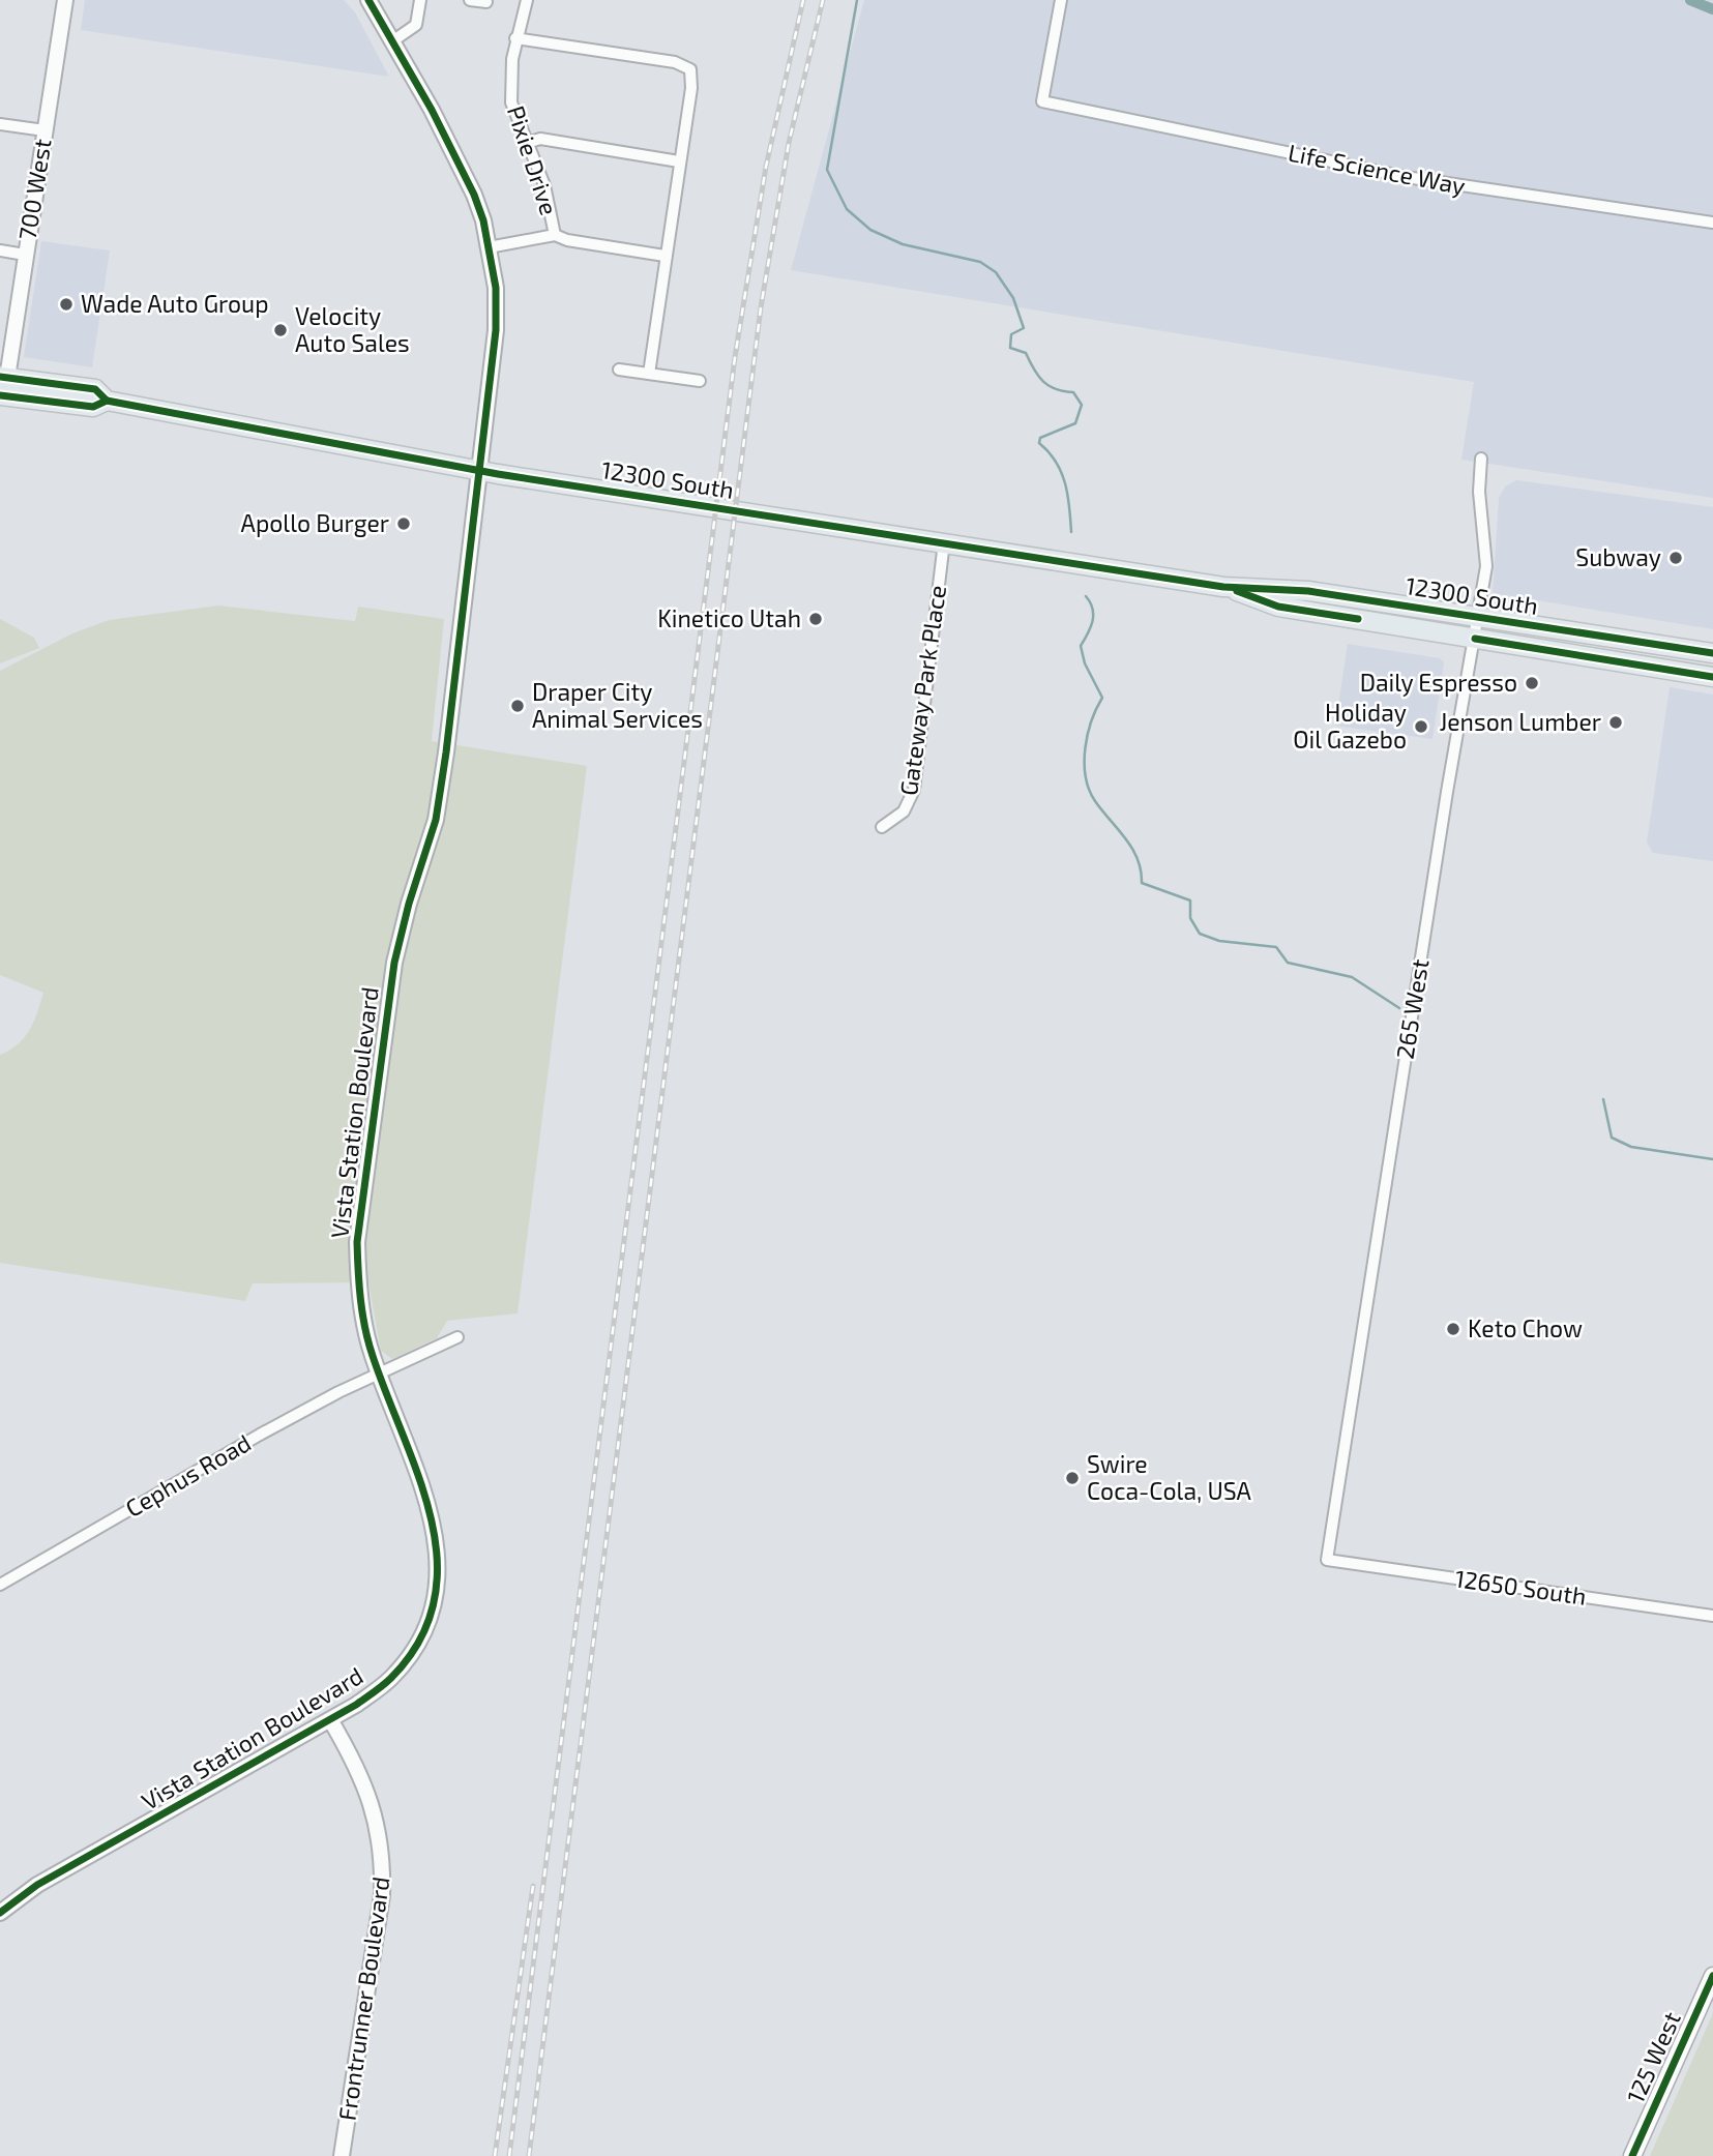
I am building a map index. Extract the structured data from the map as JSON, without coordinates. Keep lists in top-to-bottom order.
{
  "streets": {
    "main road": ["12300 South", "125 West"],
    "street": [
      "Pixie Drive",
      "Life Science Way",
      "700 West",
      "Gateway Park Place",
      "265 West",
      "Vista Station Boulevard",
      "Cephus Road",
      "12650 South",
      "Frontrunner Boulevard"
    ]
  },
  "crossings": [
    ["700 West", "12300 South"],
    ["12300 South", "Gateway Park Place"],
    ["12300 South", "265 West"],
    ["12300 South", "Vista Station Boulevard"],
    ["265 West", "12650 South"],
    ["Vista Station Boulevard", "Cephus Road"],
    ["Vista Station Boulevard", "Frontrunner Boulevard"]
  ],
  "places": [
    "Wade Auto Group",
    "Velocity Auto Sales",
    "Apollo Burger",
    "Subway",
    "Kinetico Utah",
    "Daily Espresso",
    "Draper City Animal Services",
    "Jenson Lumber",
    "Holiday Oil Gazebo",
    "Keto Chow",
    "Swire Coca-Cola, USA"
  ]
}
